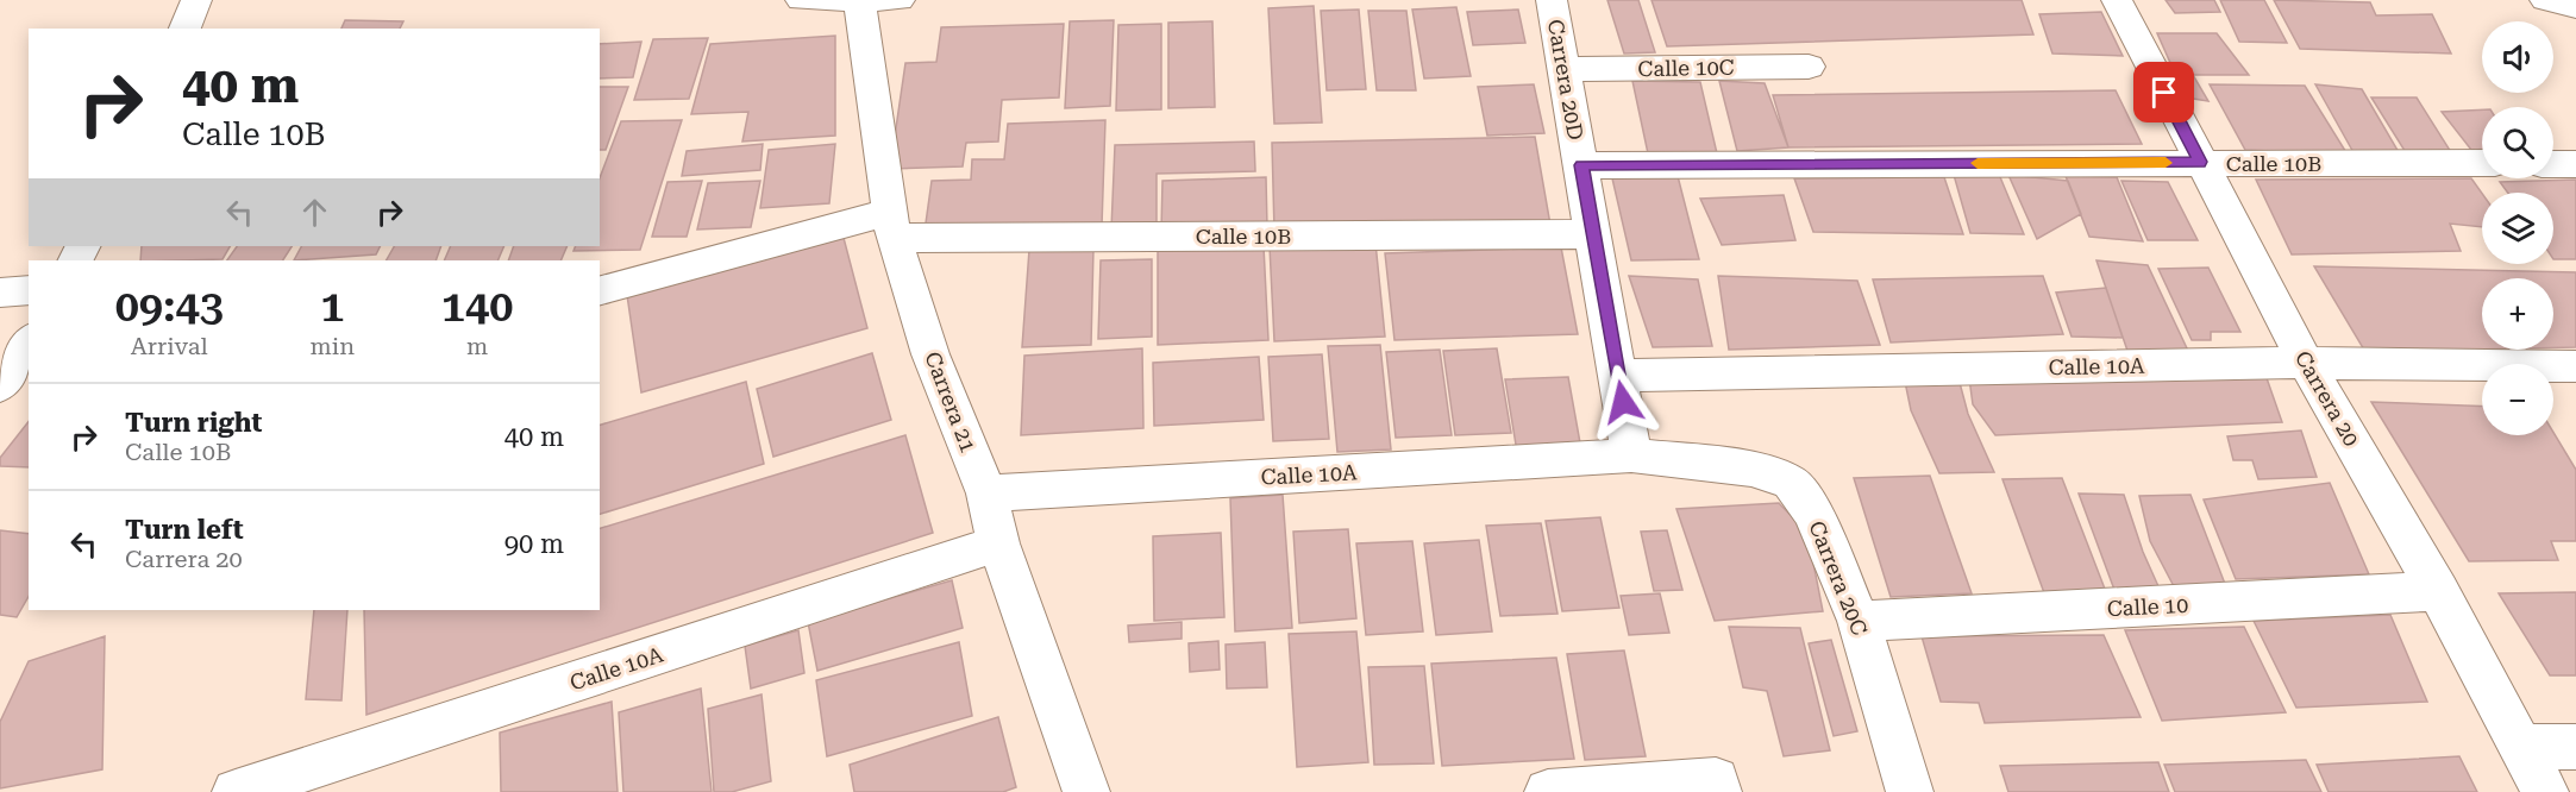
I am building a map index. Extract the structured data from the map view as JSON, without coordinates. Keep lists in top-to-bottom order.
{
  "streets": {
    "street": [
      "Calle 10C",
      "Carrera 20D",
      "Calle 10B",
      "Calle 10A",
      "Carrera 20",
      "Carrera 21",
      "Carrera 20C",
      "Calle 10"
    ]
  },
  "crossings": [
    ["Calle 10C", "Carrera 20D"],
    ["Carrera 20D", "Calle 10B"],
    ["Carrera 20D", "Calle 10A"],
    ["Carrera 20D", "Carrera 20C"],
    ["Calle 10B", "Carrera 20"],
    ["Calle 10B", "Carrera 21"],
    ["Calle 10A", "Carrera 20"],
    ["Calle 10A", "Carrera 21"],
    ["Calle 10A", "Carrera 20C"],
    ["Carrera 20", "Calle 10"],
    ["Carrera 20C", "Calle 10"]
  ],
  "page": {
    "map_buttons": ["+", "−"],
    "turn": ["40 m", "Calle 10B"],
    "eta": [
      "09:43",
      "Arrival",
      "1",
      "min",
      "140",
      "m"
    ],
    "list": [
      {
        "name": "Turn right",
        "note": "Calle 10B",
        "value": "40 m"
      },
      {
        "name": "Turn left",
        "note": "Carrera 20",
        "value": "90 m"
      }
    ]
  }
}
